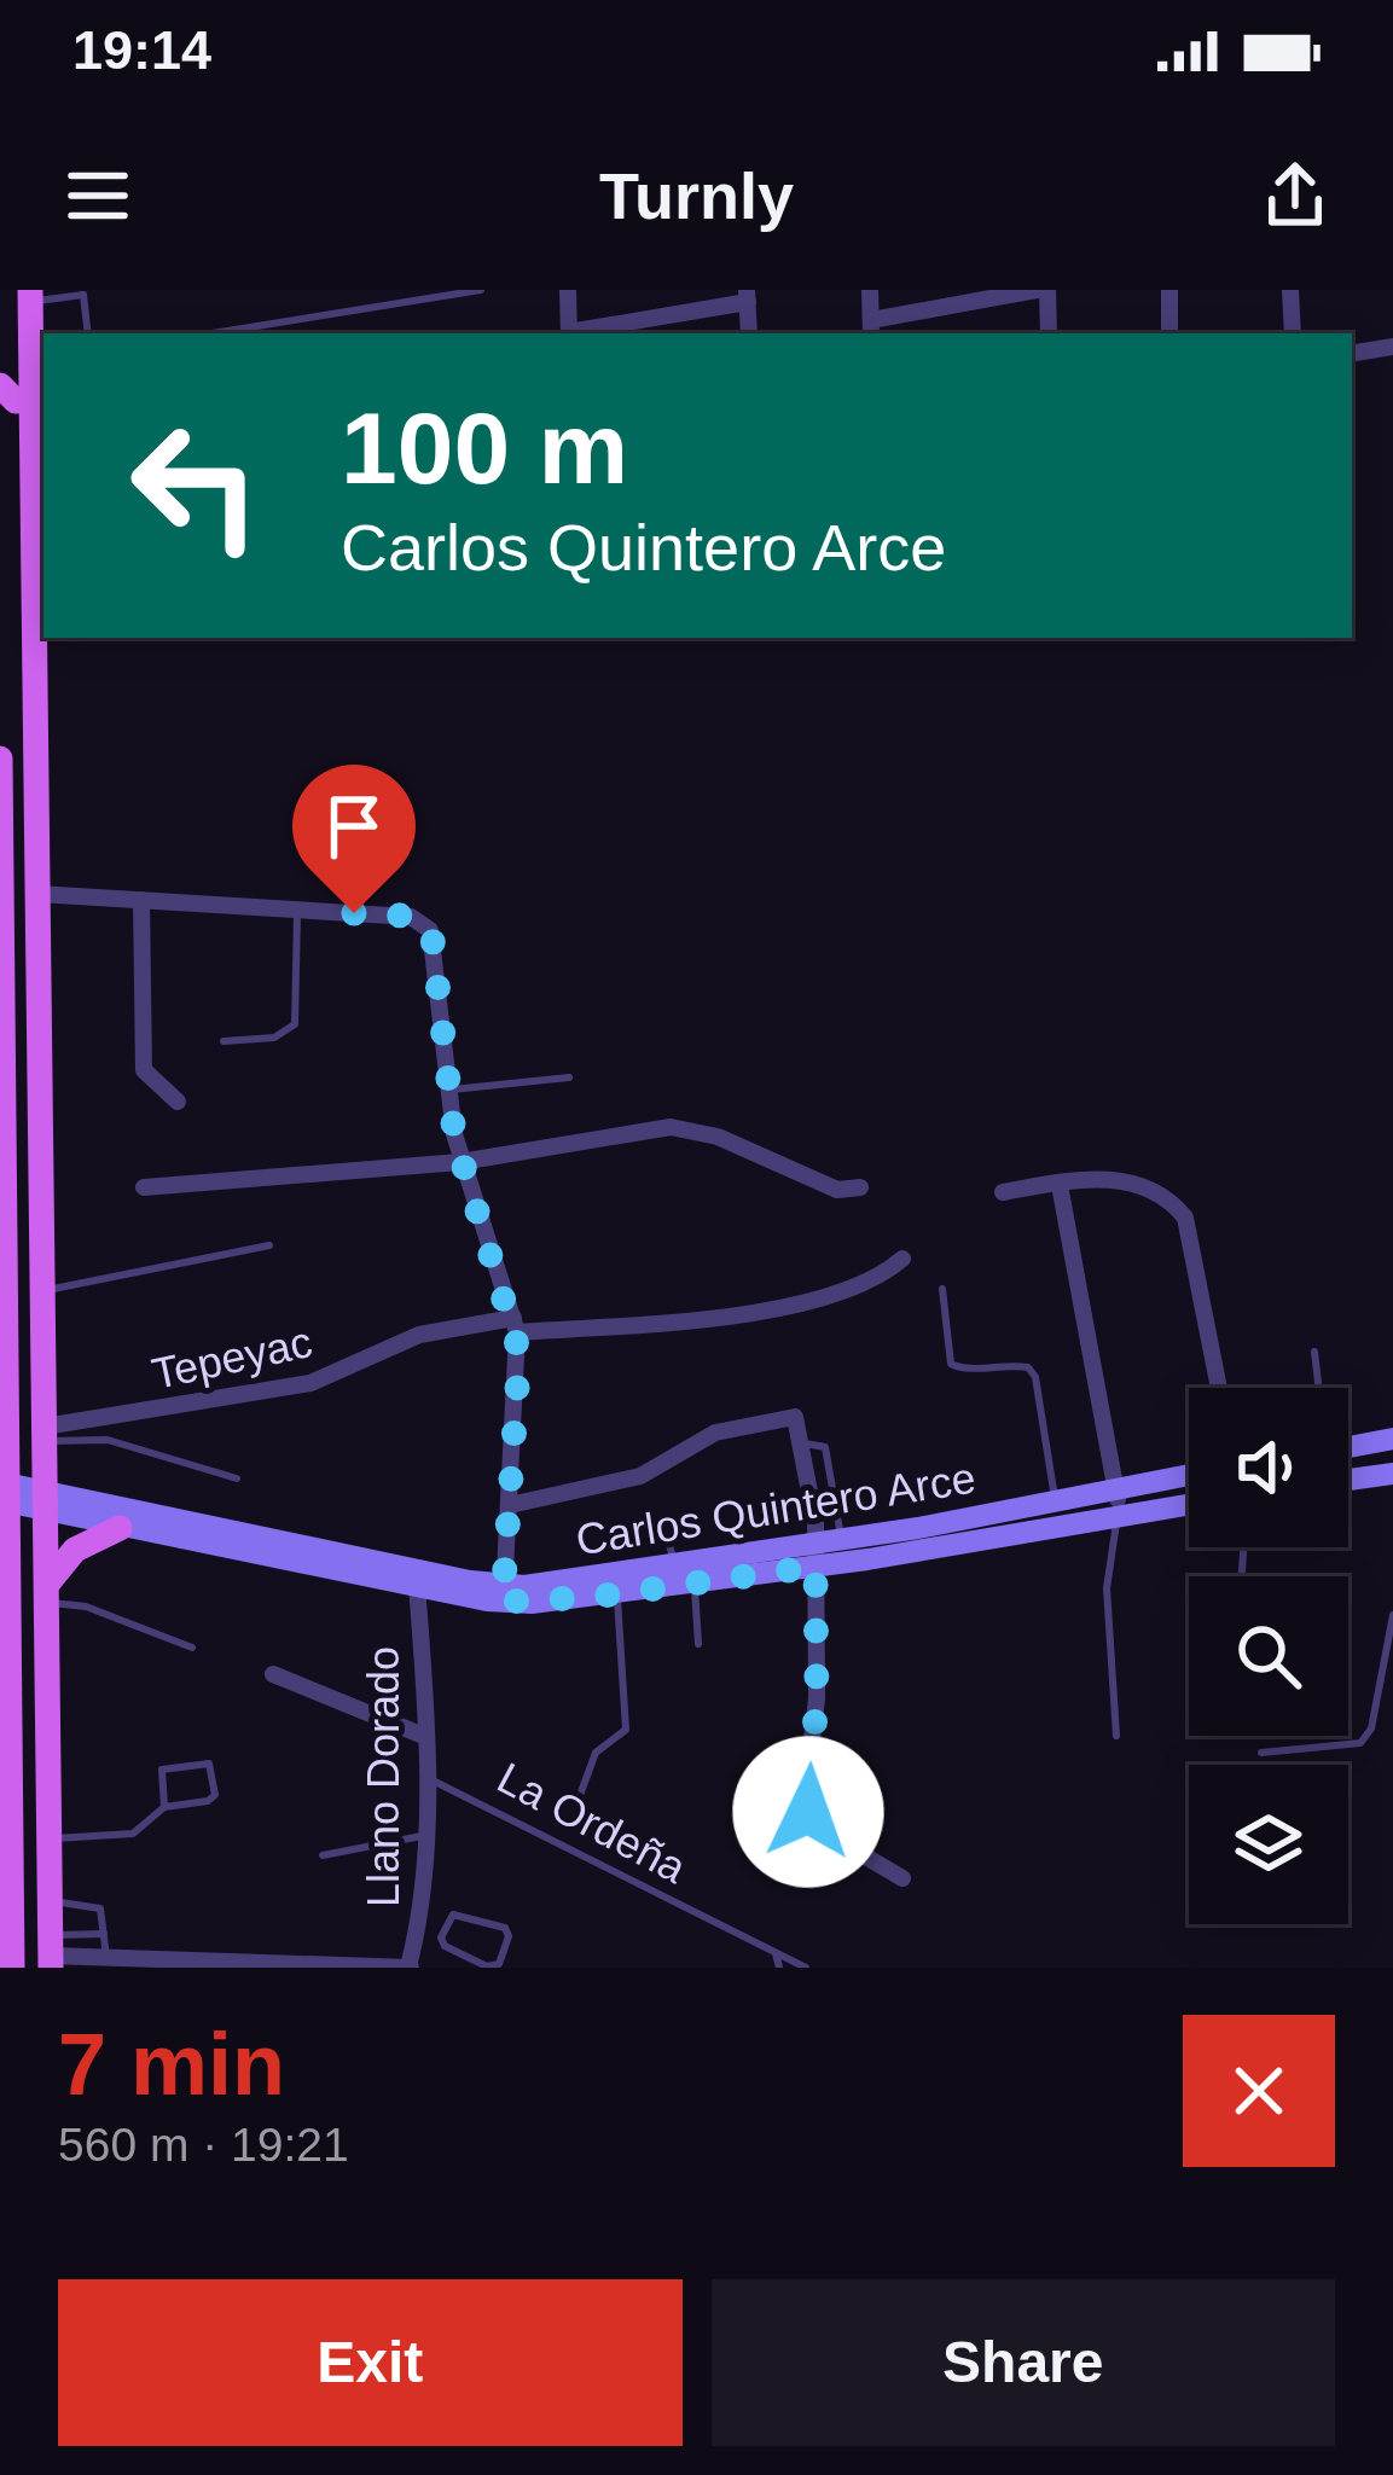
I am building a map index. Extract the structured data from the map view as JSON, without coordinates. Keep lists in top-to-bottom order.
{
  "streets": {
    "main road": ["Carlos Quintero Arce"],
    "street": ["Tepeyac", "Llano Dorado"],
    "lane": ["La Ordeña"]
  },
  "crossings": [
    ["Carlos Quintero Arce", "Llano Dorado"],
    ["Llano Dorado", "La Ordeña"]
  ],
  "page": {
    "status": "19:14",
    "header": "Turnly",
    "turn": ["100 m", "Carlos Quintero Arce"],
    "heading": ["7 min", "560 m · 19:21"],
    "buttons": ["Exit", "Share"]
  }
}
